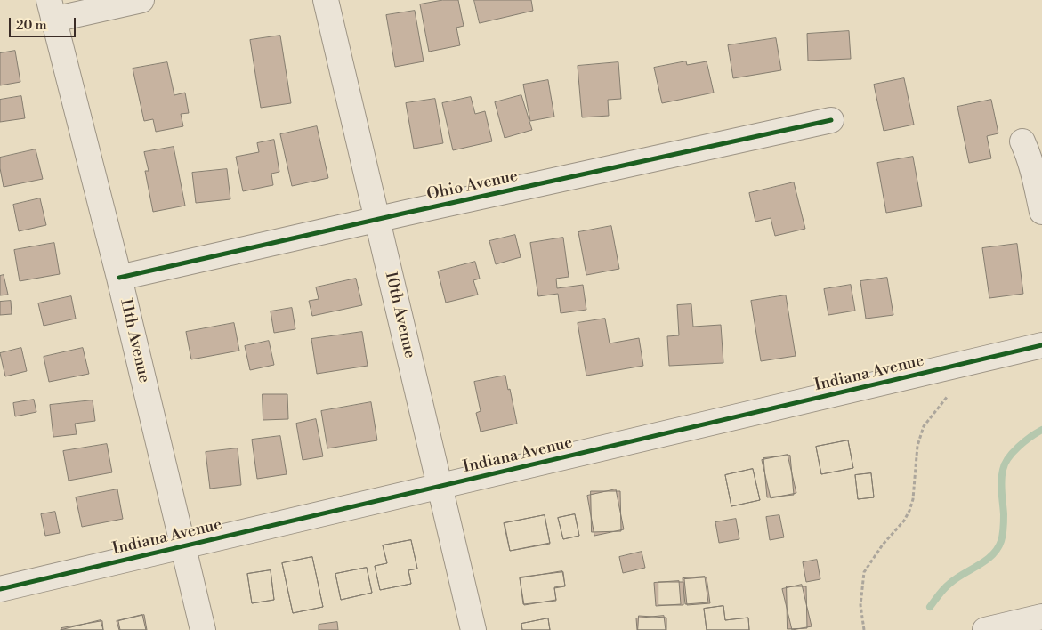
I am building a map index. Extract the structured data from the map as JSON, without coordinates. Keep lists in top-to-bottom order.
{
  "streets": {
    "street": [
      "Ohio Avenue",
      "10th Avenue",
      "11th Avenue",
      "Indiana Avenue"
    ]
  },
  "crossings": [
    ["Ohio Avenue", "10th Avenue"],
    ["Ohio Avenue", "11th Avenue"],
    ["10th Avenue", "Indiana Avenue"],
    ["11th Avenue", "Indiana Avenue"]
  ],
  "scale_bar": "20 m"
}
